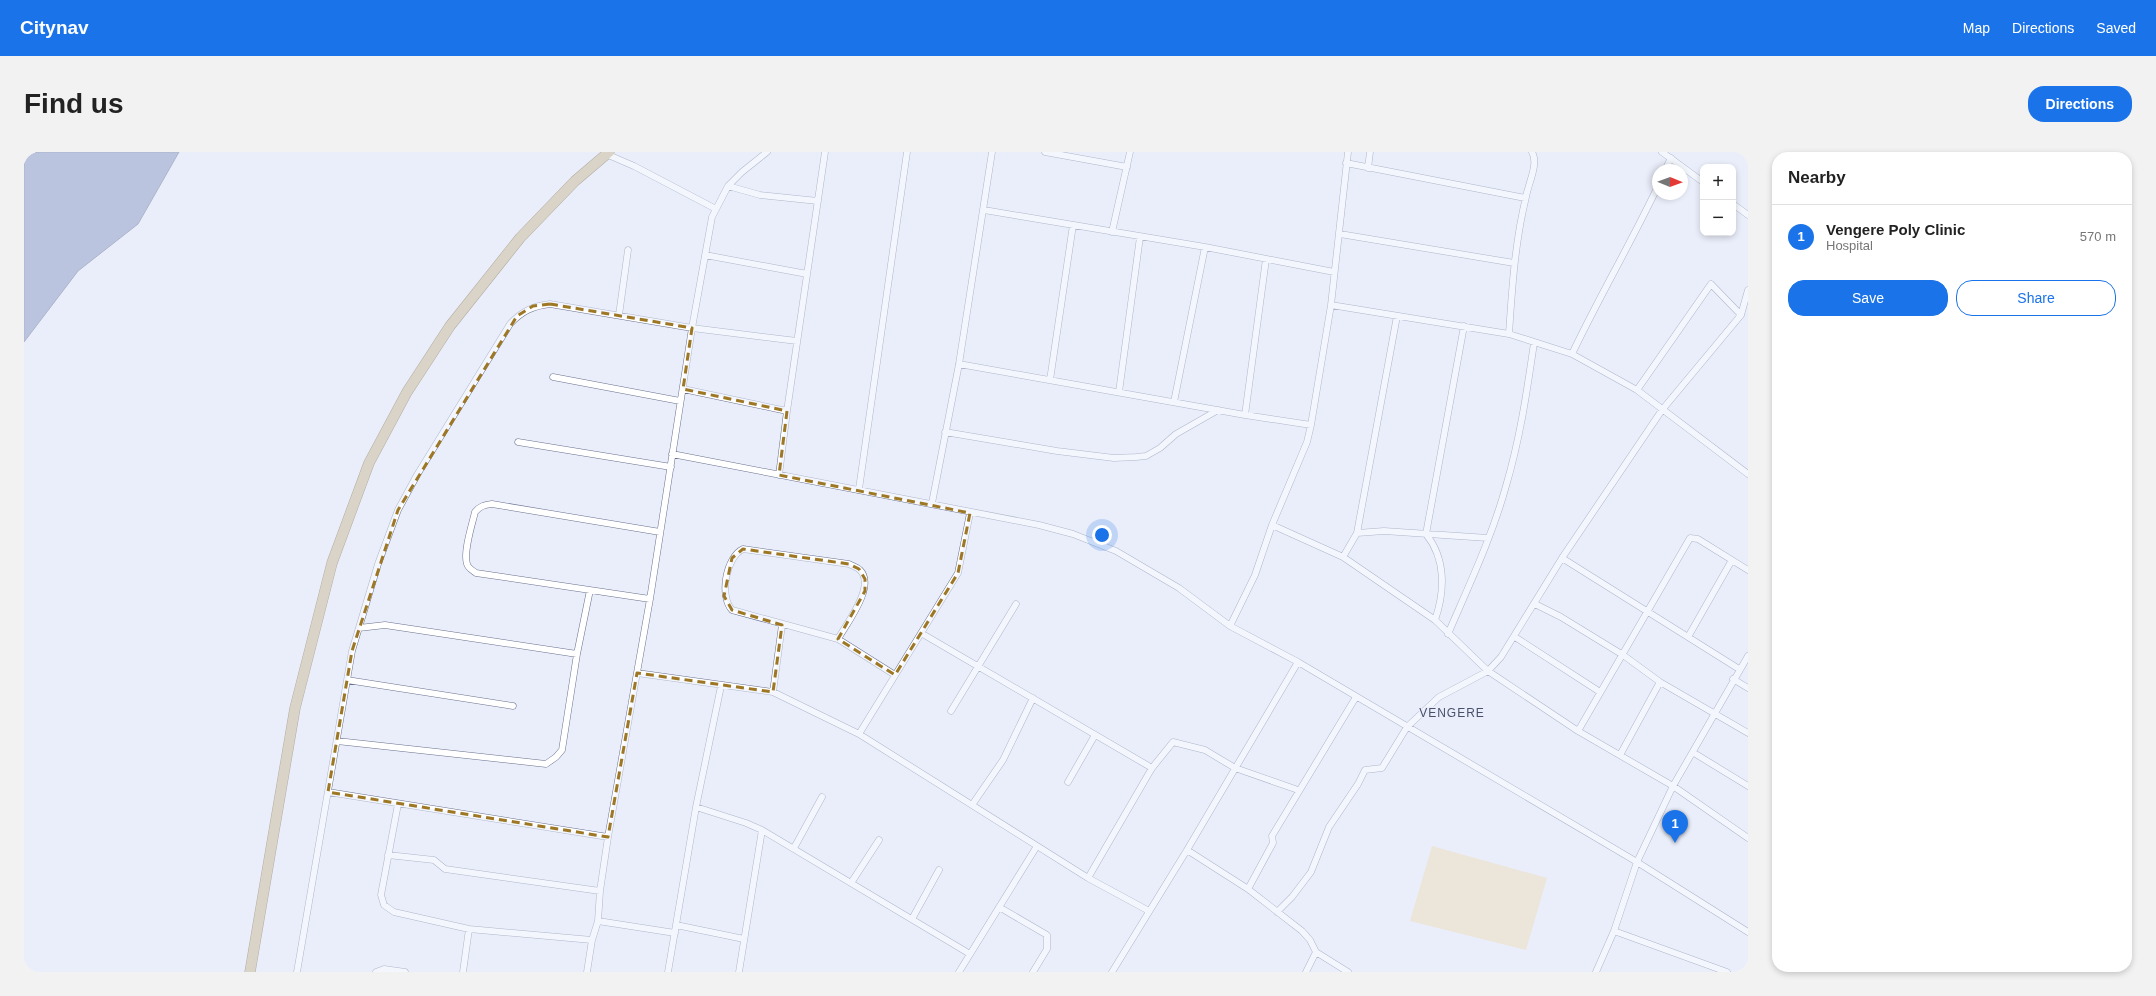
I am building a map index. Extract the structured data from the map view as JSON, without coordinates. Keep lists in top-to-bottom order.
{
  "districts": ["VENGERE"],
  "north": "right",
  "page": {
    "header": "Citynav",
    "nav": ["Map", "Directions", "Saved"],
    "buttons": [
      "Directions",
      ["Save", "Share"]
    ],
    "title": "Find us",
    "heading": "Nearby",
    "map_buttons": ["+", "−"],
    "list": [
      {
        "mark": "1",
        "name": "Vengere Poly Clinic",
        "note": "Hospital",
        "value": "570 m"
      }
    ],
    "pins": "1"
  }
}
